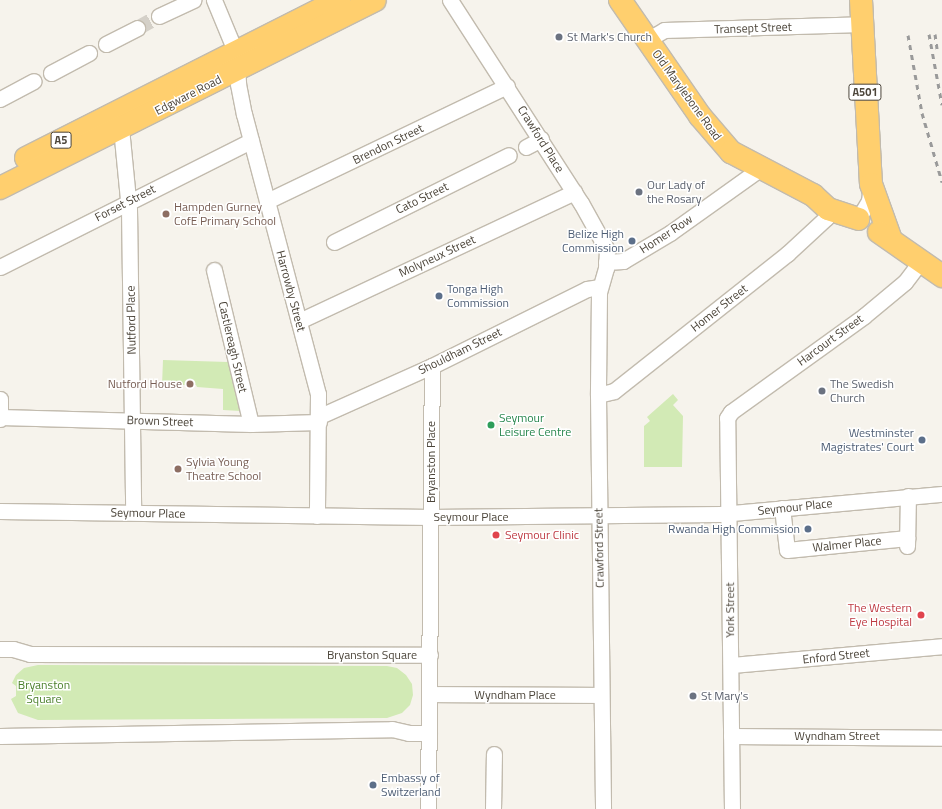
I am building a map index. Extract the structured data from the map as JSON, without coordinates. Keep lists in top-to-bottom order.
{
  "streets": {
    "highway": [
      "A501",
      "Edgware Road",
      "Old Marylebone Road",
      "A5"
    ],
    "street": [
      "Transept Street",
      "Crawford Place",
      "Brendon Street",
      "Cato Street",
      "Forset Street",
      "Homer Row",
      "Molyneux Street",
      "Harrowby Street",
      "Homer Street",
      "Nutford Place",
      "Harcourt Street",
      "Castlereagh Street",
      "Shouldham Street",
      "Brown Street",
      "Bryanston Place",
      "Seymour Place",
      "Walmer Place",
      "Crawford Street",
      "York Street",
      "Bryanston Square",
      "Enford Street",
      "Wyndham Place",
      "Wyndham Street"
    ]
  },
  "crossings": [
    ["Transept Street", "A501"],
    ["Transept Street", "Old Marylebone Road"],
    ["A501", "Old Marylebone Road"],
    ["Edgware Road", "Harrowby Street"],
    ["Edgware Road", "Nutford Place"],
    ["Old Marylebone Road", "Homer Row"],
    ["Old Marylebone Road", "Homer Street"],
    ["Old Marylebone Road", "Harcourt Street"],
    ["Crawford Place", "Brendon Street"],
    ["Crawford Place", "Homer Row"],
    ["Crawford Place", "Molyneux Street"],
    ["Crawford Place", "Shouldham Street"],
    ["Crawford Place", "Crawford Street"],
    ["Brendon Street", "Harrowby Street"],
    ["Forset Street", "Harrowby Street"],
    ["Forset Street", "Nutford Place"],
    ["Molyneux Street", "Harrowby Street"],
    ["Harrowby Street", "Shouldham Street"],
    ["Harrowby Street", "Brown Street"],
    ["Harrowby Street", "Seymour Place"],
    ["Homer Street", "Crawford Street"],
    ["Nutford Place", "Brown Street"],
    ["Nutford Place", "Seymour Place"],
    ["Harcourt Street", "York Street"],
    ["Castlereagh Street", "Brown Street"],
    ["Shouldham Street", "Brown Street"],
    ["Shouldham Street", "Bryanston Place"],
    ["Shouldham Street", "Crawford Street"],
    ["Bryanston Place", "Seymour Place"],
    ["Bryanston Place", "Bryanston Square"],
    ["Seymour Place", "Walmer Place"],
    ["Seymour Place", "Crawford Street"],
    ["Seymour Place", "York Street"],
    ["Crawford Street", "Wyndham Place"],
    ["York Street", "Enford Street"],
    ["York Street", "Wyndham Street"],
    ["Bryanston Square", "Wyndham Place"]
  ],
  "parks": ["Bryanston Square"],
  "places": [
    "St Mark's Church",
    "Our Lady of the Rosary",
    "Hampden Gurney CofE Primary School",
    "Belize High Commission",
    "Tonga High Commission",
    "Nutford House",
    "The Swedish Church",
    "Seymour Leisure Centre",
    "Westminster Magistrates' Court",
    "Sylvia Young Theatre School",
    "Rwanda High Commission",
    "Seymour Clinic",
    "The Western Eye Hospital",
    "St Mary's",
    "Embassy of Switzerland"
  ]
}
